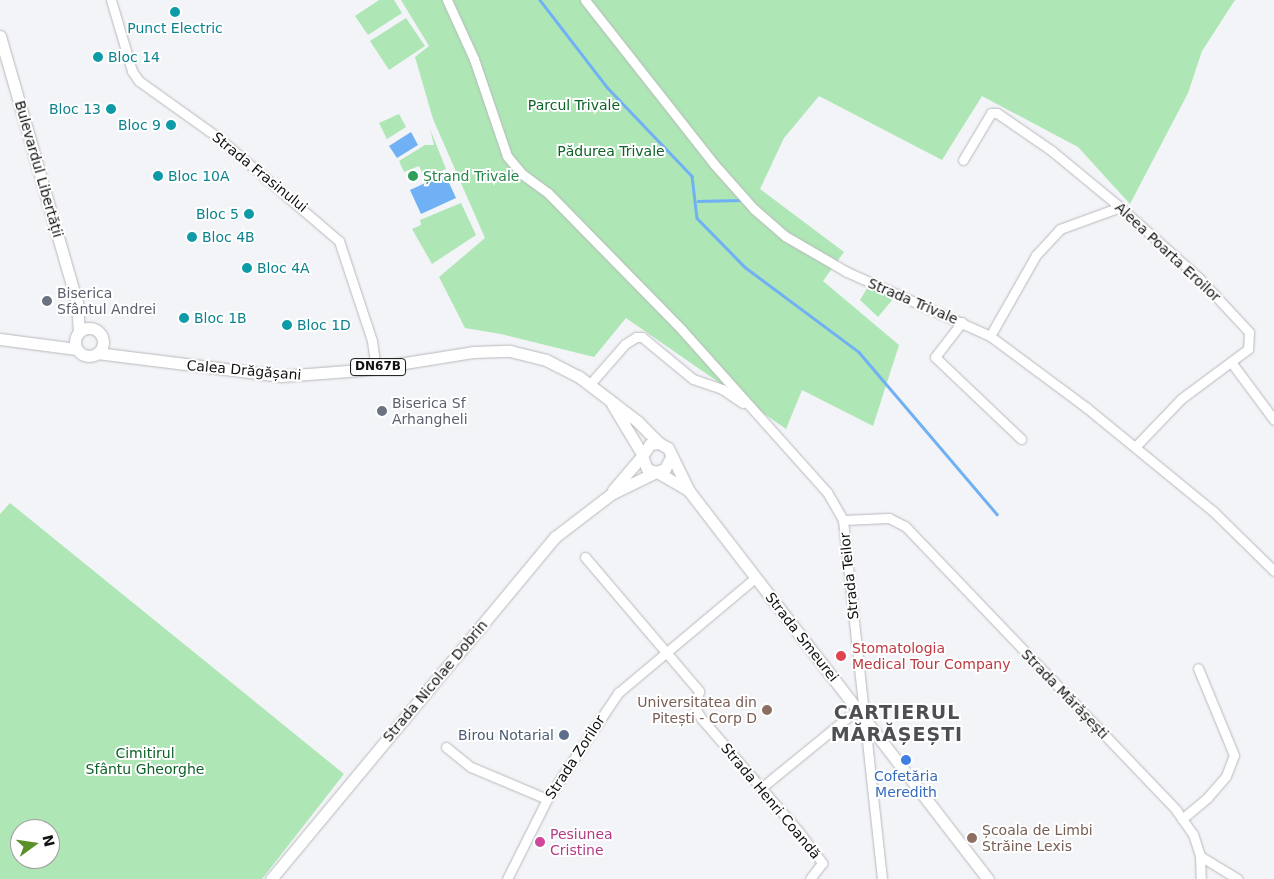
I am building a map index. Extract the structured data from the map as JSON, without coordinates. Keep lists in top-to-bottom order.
{
  "streets": {
    "main road": [
      "Bulevardul Libertății",
      "DN67B",
      "Calea Drăgășani",
      "Strada Smeurei",
      "Strada Nicolae Dobrin"
    ],
    "street": [
      "Strada Frasinului",
      "Aleea Poarta Eroilor",
      "Strada Trivale",
      "Strada Teilor",
      "Strada Mărășești",
      "Strada Zorilor",
      "Strada Henri Coandă"
    ]
  },
  "crossings": [
    ["Bulevardul Libertății", "Calea Drăgășani"],
    ["Strada Frasinului", "Calea Drăgășani"],
    ["Aleea Poarta Eroilor", "Strada Trivale"],
    ["Calea Drăgășani", "Strada Smeurei"],
    ["Calea Drăgășani", "Strada Nicolae Dobrin"],
    ["Strada Teilor", "Strada Smeurei"],
    ["Strada Teilor", "Strada Mărășești"],
    ["Strada Smeurei", "Strada Nicolae Dobrin"],
    ["Strada Smeurei", "Strada Zorilor"],
    ["Strada Zorilor", "Strada Henri Coandă"]
  ],
  "districts": ["CARTIERUL MĂRĂȘEȘTI"],
  "parks": ["Parcul Trivale", "Pădurea Trivale", "Cimitirul Sfântu Gheorghe"],
  "places": [
    "Punct Electric",
    "Bloc 14",
    "Bloc 13",
    "Bloc 9",
    "Bloc 10A",
    "Ștrand Trivale",
    "Bloc 5",
    "Bloc 4B",
    "Bloc 4A",
    "Biserica Sfântul Andrei",
    "Bloc 1B",
    "Bloc 1D",
    "Biserica Sf Arhangheli",
    "Stomatologia Medical Tour Company",
    "Universitatea din Pitești - Corp D",
    "Birou Notarial",
    "Cofetăria Meredith",
    "Școala de Limbi Străine Lexis",
    "Pesiunea Cristine"
  ],
  "north": "right"
}
